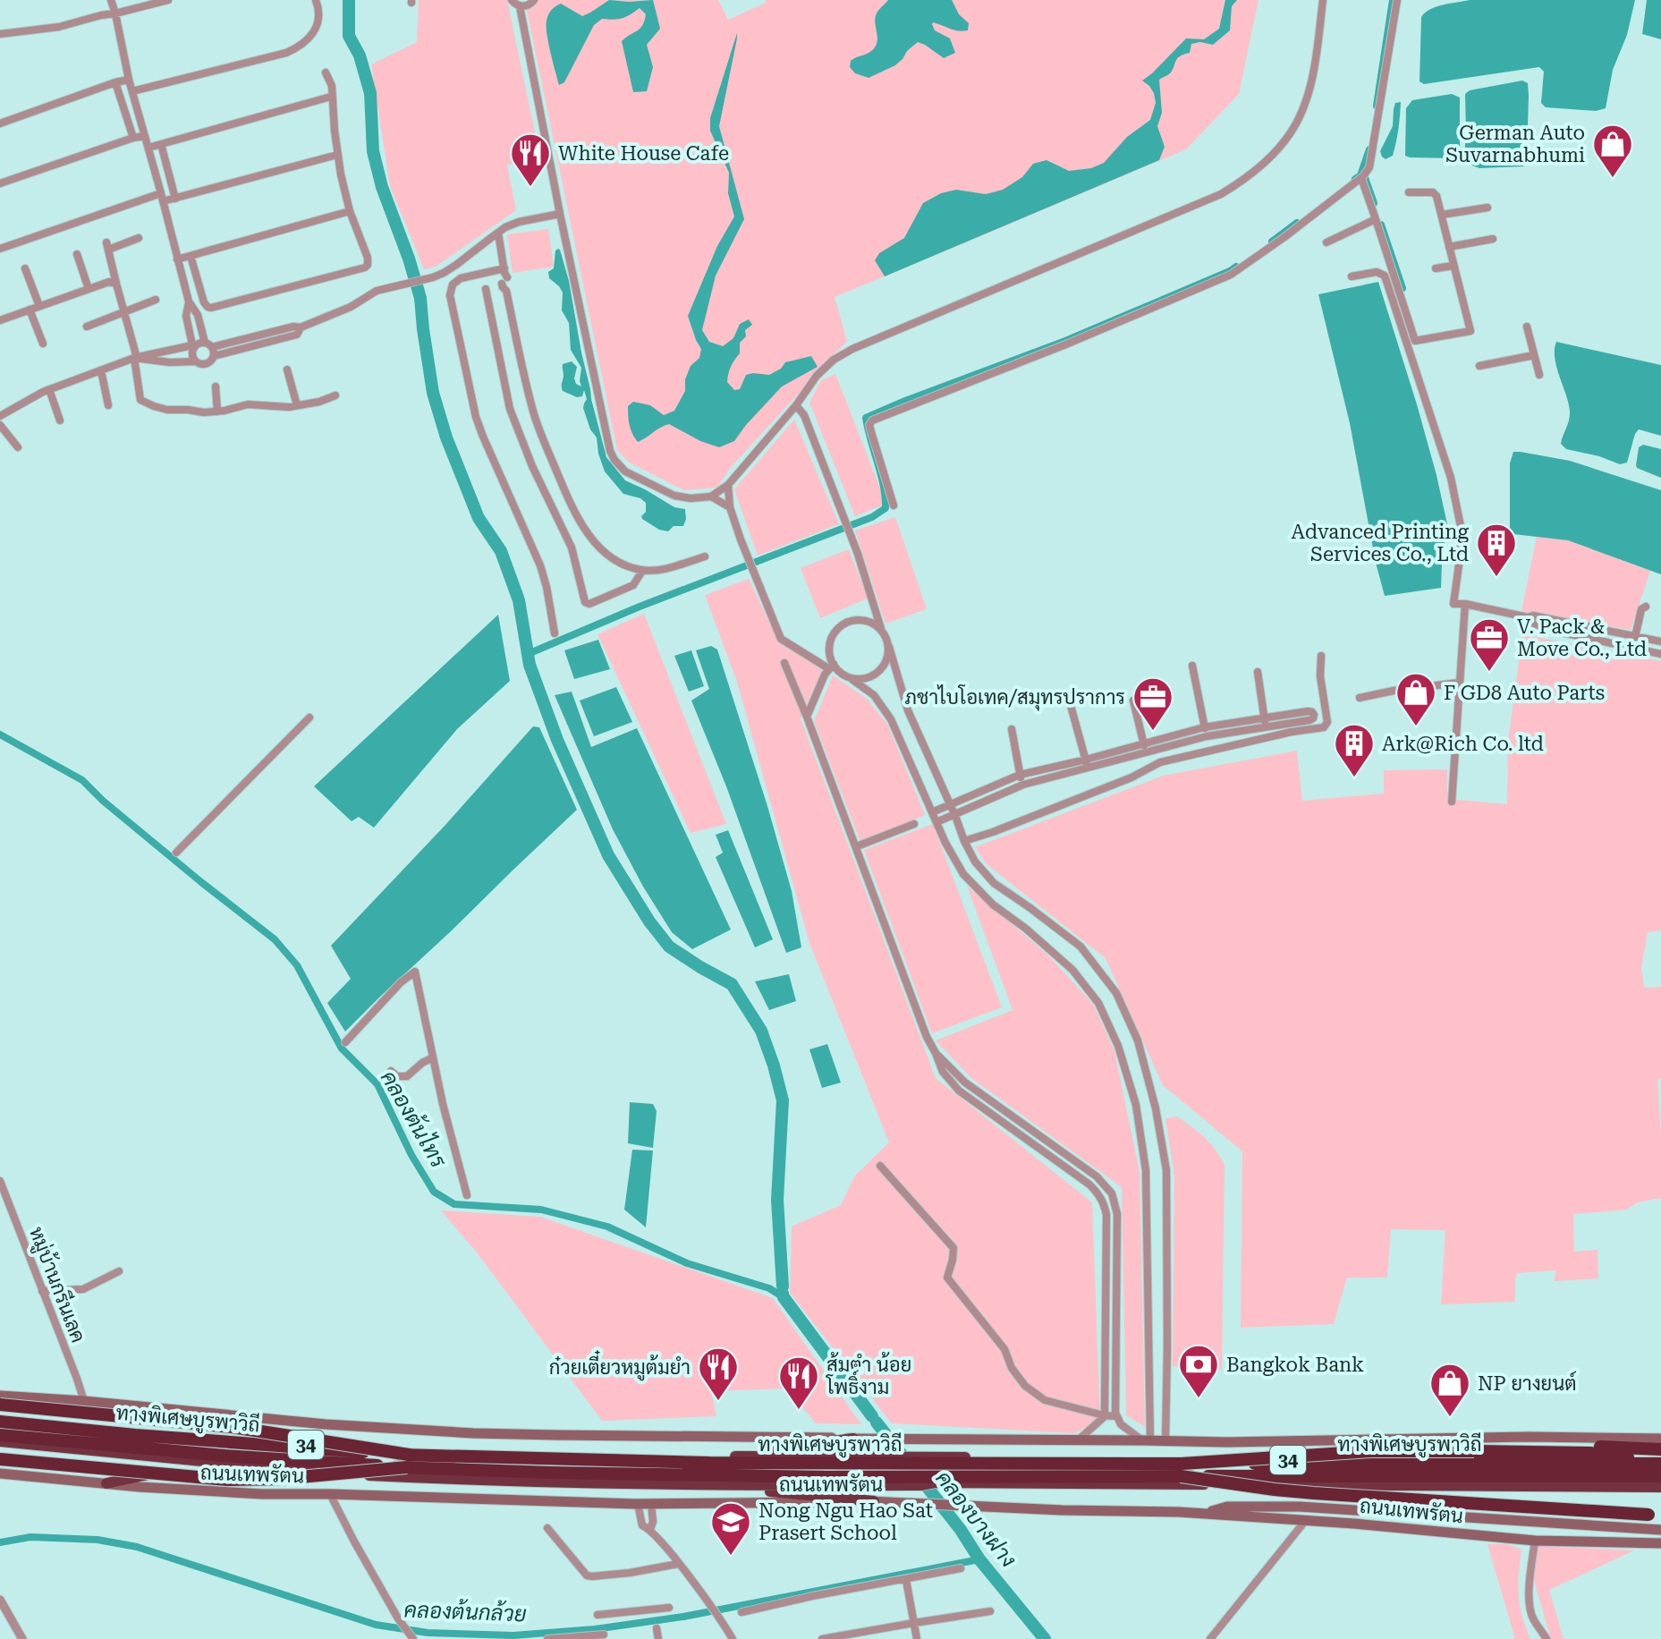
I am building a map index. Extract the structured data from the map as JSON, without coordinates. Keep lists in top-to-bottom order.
{
  "streets": {
    "highway": ["ทางพิเศษบูรพาวิถี", "34", "ถนนเทพรัตน"],
    "street": ["หมู่บ้านกรีนเลค"]
  },
  "crossings": [
    ["หมู่บ้านกรีนเลค", "34"],
    ["ทางพิเศษบูรพาวิถี", "ถนนเทพรัตน"]
  ],
  "water": ["คลองต้นไทร", "คลองบางฝาง", "คลองต้นกล้วย"],
  "places": {
    "shop": ["German Auto Suvarnabhumi", "F GD8 Auto Parts", "NP ยางยนต์"],
    "restaurant": ["White House Cafe", "ก๋วยเตี๋ยวหมูต้มยำ", "ส้มตำ น้อย โพธิ์งาม"],
    "building": ["Advanced Printing Services Co., Ltd", "Ark@Rich Co. ltd"],
    "office": ["V. Pack & Move Co., Ltd", "ภชาไบโอเทค/สมุทรปราการ"],
    "bank": ["Bangkok Bank"],
    "school or university": ["Nong Ngu Hao Sat Prasert School"]
  }
}
